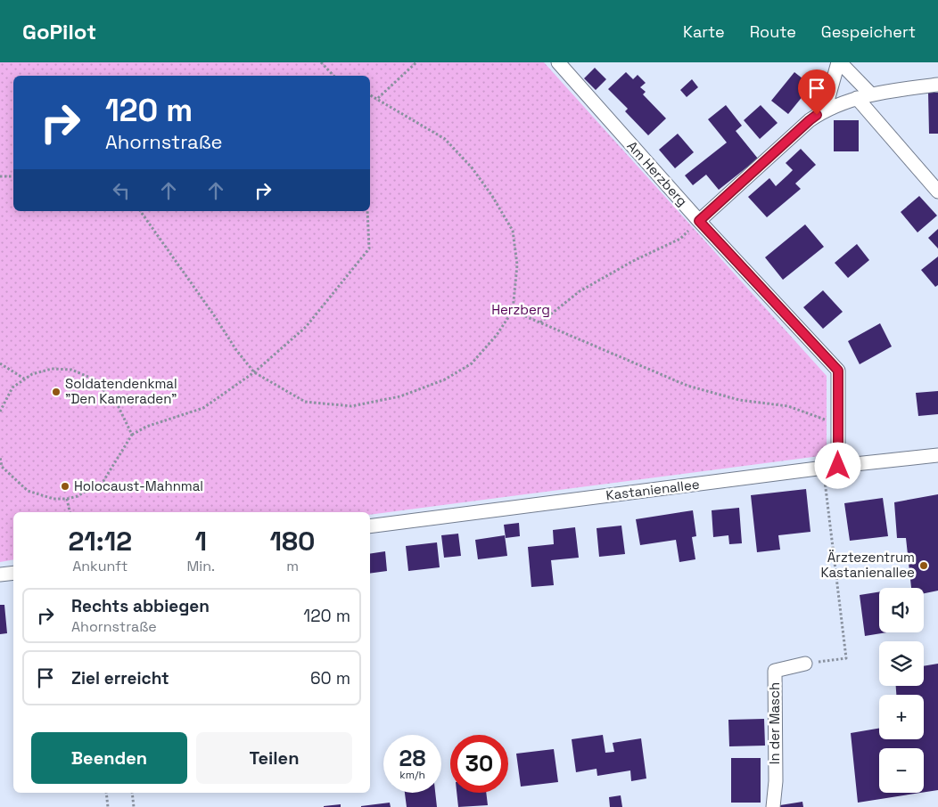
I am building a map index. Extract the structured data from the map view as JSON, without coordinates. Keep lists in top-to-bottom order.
{
  "streets": {
    "street": ["Am Herzberg", "Kastanienallee", "In der Masch"]
  },
  "crossings": [
    ["Am Herzberg", "Kastanienallee"]
  ],
  "parks": ["Herzberg"],
  "places": ["Soldatendenkmal \"Den Kameraden\"", "Holocaust-Mahnmal", "Ärztezentrum Kastanienallee"],
  "page": {
    "header": "GoPilot",
    "nav": ["Karte", "Route", "Gespeichert"],
    "turn": ["120 m", "Ahornstraße"],
    "eta": [
      "21:12",
      "Ankunft",
      "1",
      "Min.",
      "180",
      "m"
    ],
    "map_buttons": ["+", "−"],
    "list": [
      {
        "name": "Rechts abbiegen",
        "note": "Ahornstraße",
        "value": "120 m"
      },
      {
        "name": "Ziel erreicht",
        "value": "60 m"
      }
    ],
    "buttons": ["Beenden", "Teilen"],
    "speed": "28 km/h",
    "limit": "30"
  }
}
